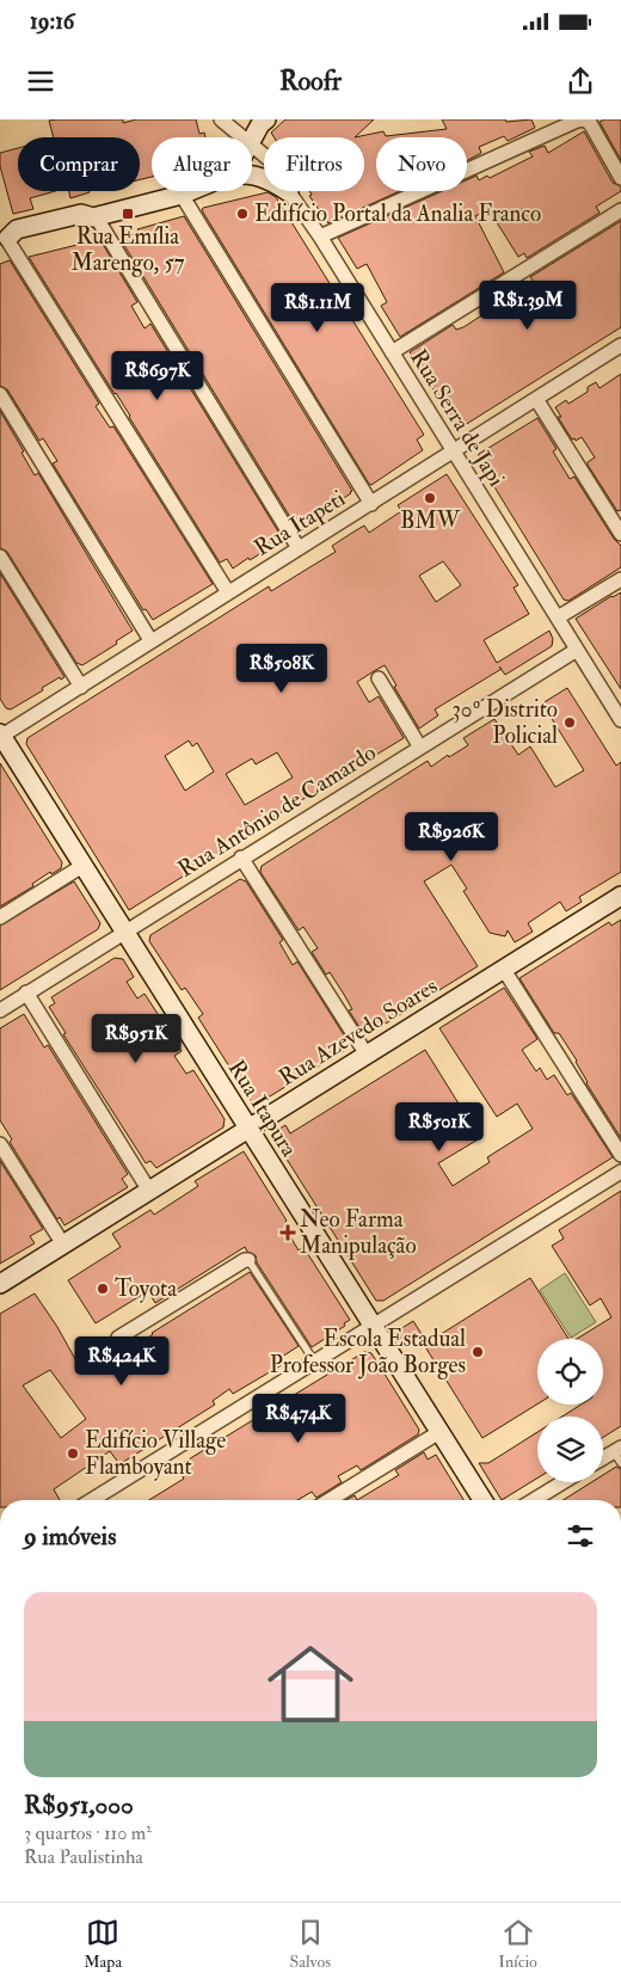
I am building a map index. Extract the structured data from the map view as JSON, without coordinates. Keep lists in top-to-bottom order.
{
  "streets": {
    "street": [
      "Rua Serra de Japi",
      "Rua Itapeti",
      "Rua Antônio de Camardo",
      "Rua Azevedo Soares",
      "Rua Itapura"
    ]
  },
  "crossings": [
    ["Rua Serra de Japi", "Rua Itapeti"],
    ["Rua Serra de Japi", "Rua Antônio de Camardo"],
    ["Rua Itapeti", "Rua Itapura"],
    ["Rua Antônio de Camardo", "Rua Itapura"],
    ["Rua Azevedo Soares", "Rua Itapura"]
  ],
  "places": {
    "transit": ["Rua Emília Marengo, 57"],
    "other": [
      "Edifício Portal da Analia Franco",
      "BMW",
      "30º Distrito Policial",
      "Toyota",
      "Escola Estadual Professor João Borges",
      "Edifício Village Flamboyant"
    ],
    "health": ["Neo Farma Manipulação"]
  },
  "page": {
    "status": "19:16",
    "header": "Roofr",
    "chip": [
      "Comprar",
      "Alugar",
      "Filtros",
      "Novo"
    ],
    "price": [
      "R$1.39M",
      "R$1.11M",
      "R$697K",
      "R$508K",
      "R$926K",
      "R$951K",
      "R$501K",
      "R$424K",
      "R$474K"
    ],
    "heading": "9 imóveis",
    "list": [
      {
        "name": "R$951,000",
        "note": "3 quartos · 110 m² · Rua Paulistinha"
      }
    ],
    "tabs": ["Mapa", "Salvos", "Início"]
  }
}
